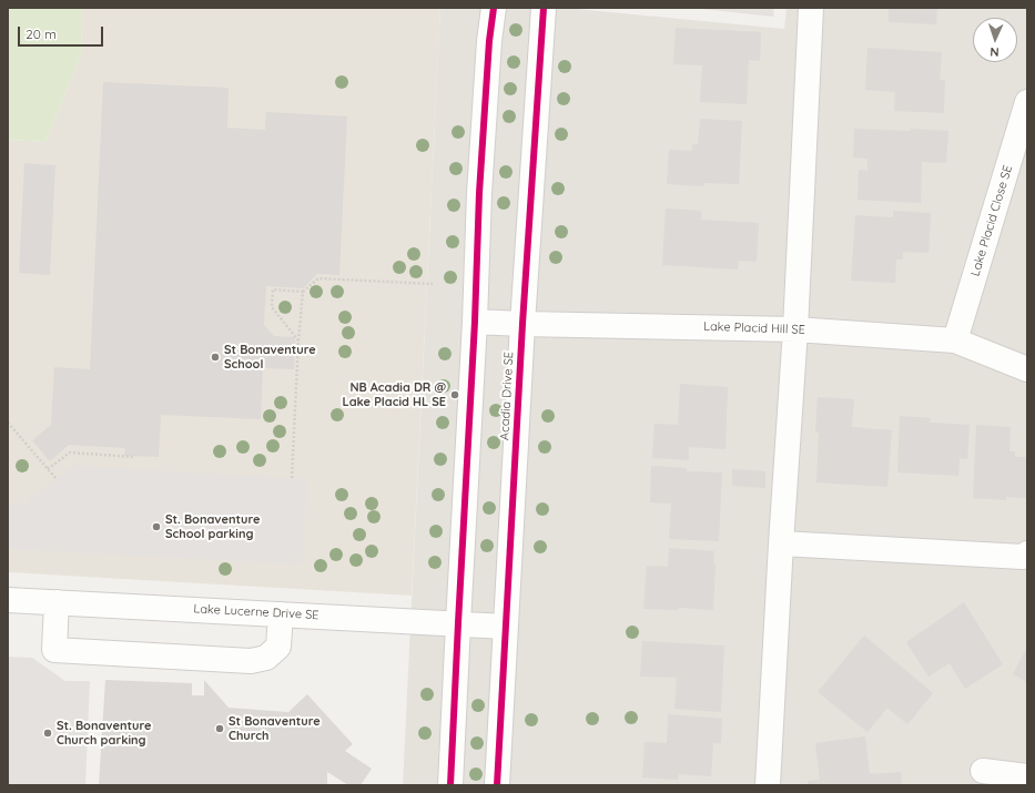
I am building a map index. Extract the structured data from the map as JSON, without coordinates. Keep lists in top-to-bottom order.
{
  "streets": {
    "street": [
      "Lake Placid Close SE",
      "Lake Placid Hill SE",
      "Acadia Drive SE",
      "Lake Lucerne Drive SE"
    ]
  },
  "crossings": [
    ["Lake Placid Close SE", "Lake Placid Hill SE"],
    ["Lake Placid Hill SE", "Acadia Drive SE"],
    ["Acadia Drive SE", "Lake Lucerne Drive SE"]
  ],
  "places": [
    "St Bonaventure School",
    "NB Acadia DR @ Lake Placid HL SE",
    "St. Bonaventure School parking",
    "St Bonaventure Church",
    "St. Bonaventure Church parking"
  ],
  "scale_bar": "20 m",
  "north": "bottom"
}
